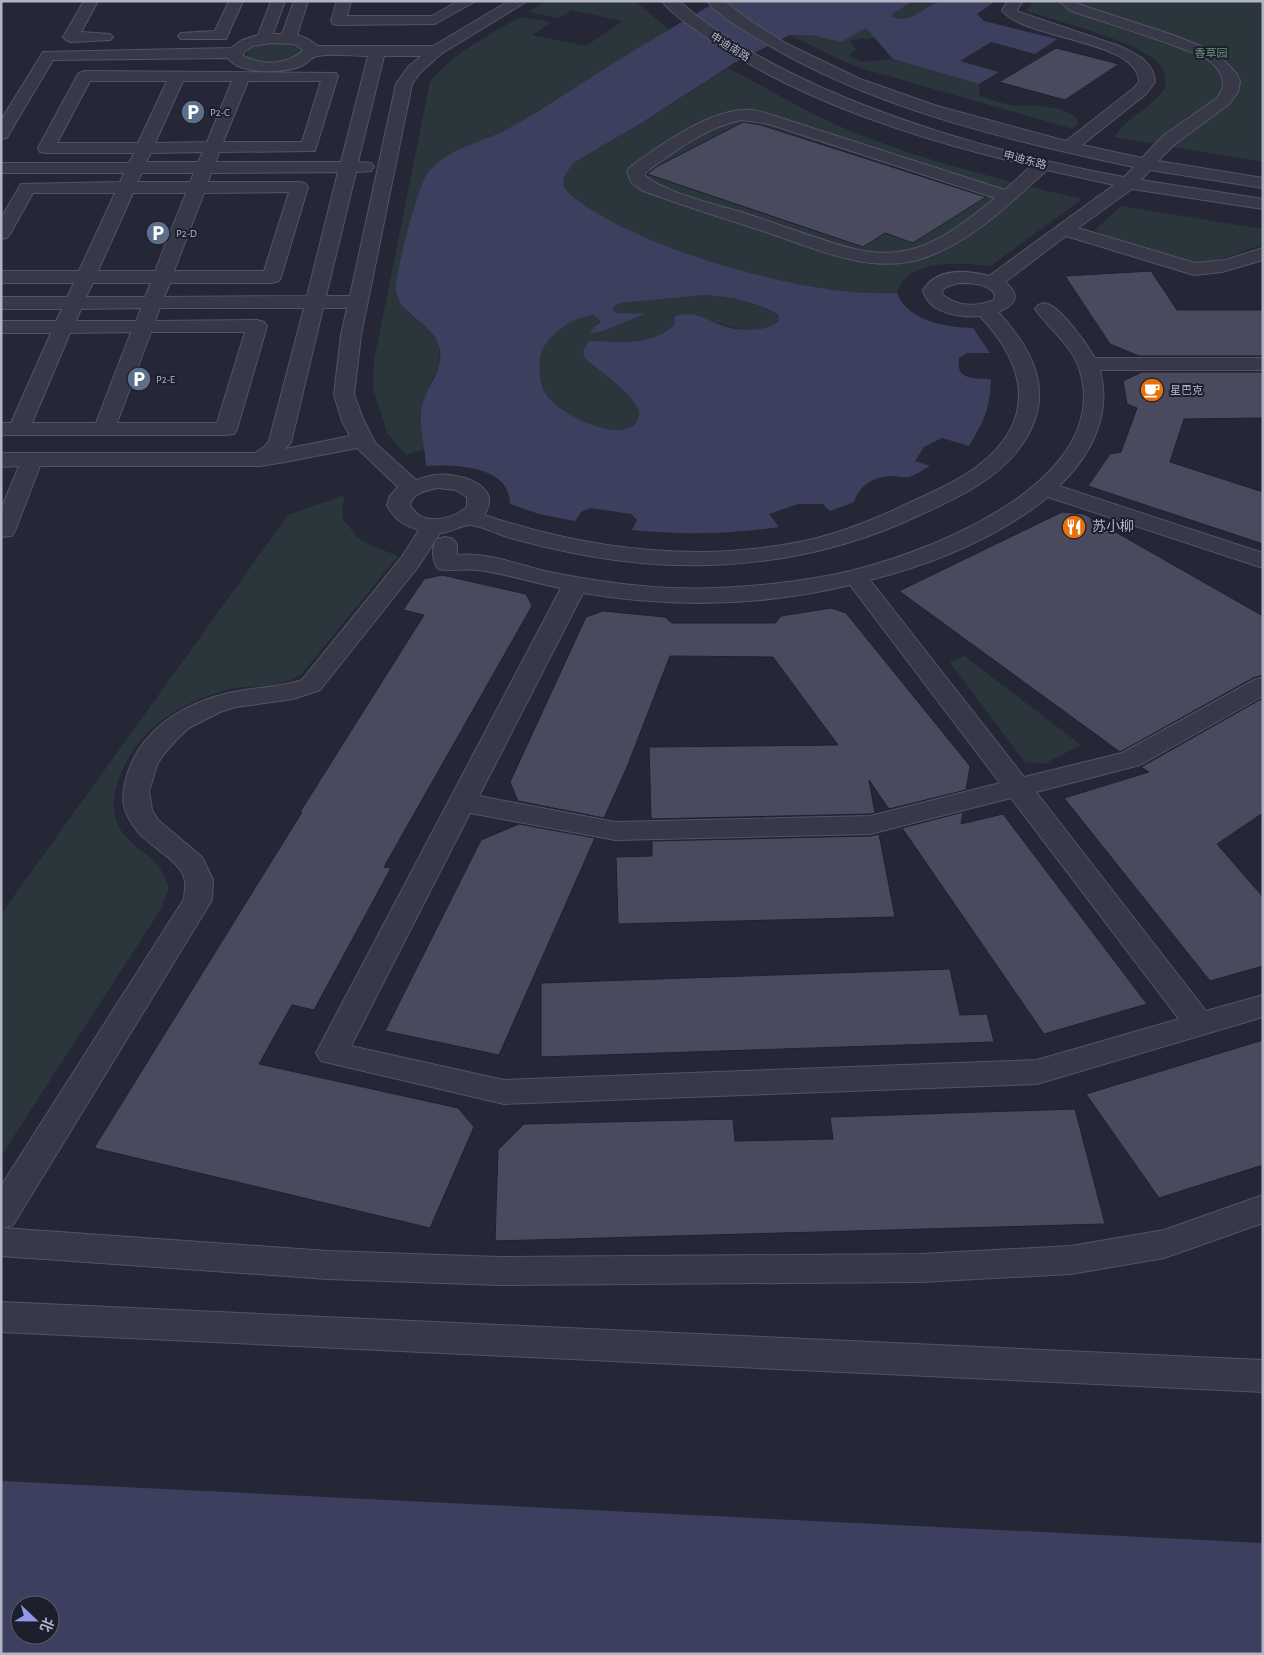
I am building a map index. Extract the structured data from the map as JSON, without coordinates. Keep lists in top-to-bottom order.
{
  "streets": {
    "street": ["申迪南路", "申迪东路"]
  },
  "crossings": [
    ["申迪南路", "申迪东路"]
  ],
  "parks": ["香草园"],
  "places": {
    "parking": ["P2-C", "P2-D", "P2-E"],
    "cafe": ["星巴克"],
    "restaurant": ["苏小柳"]
  },
  "north": "right"
}
